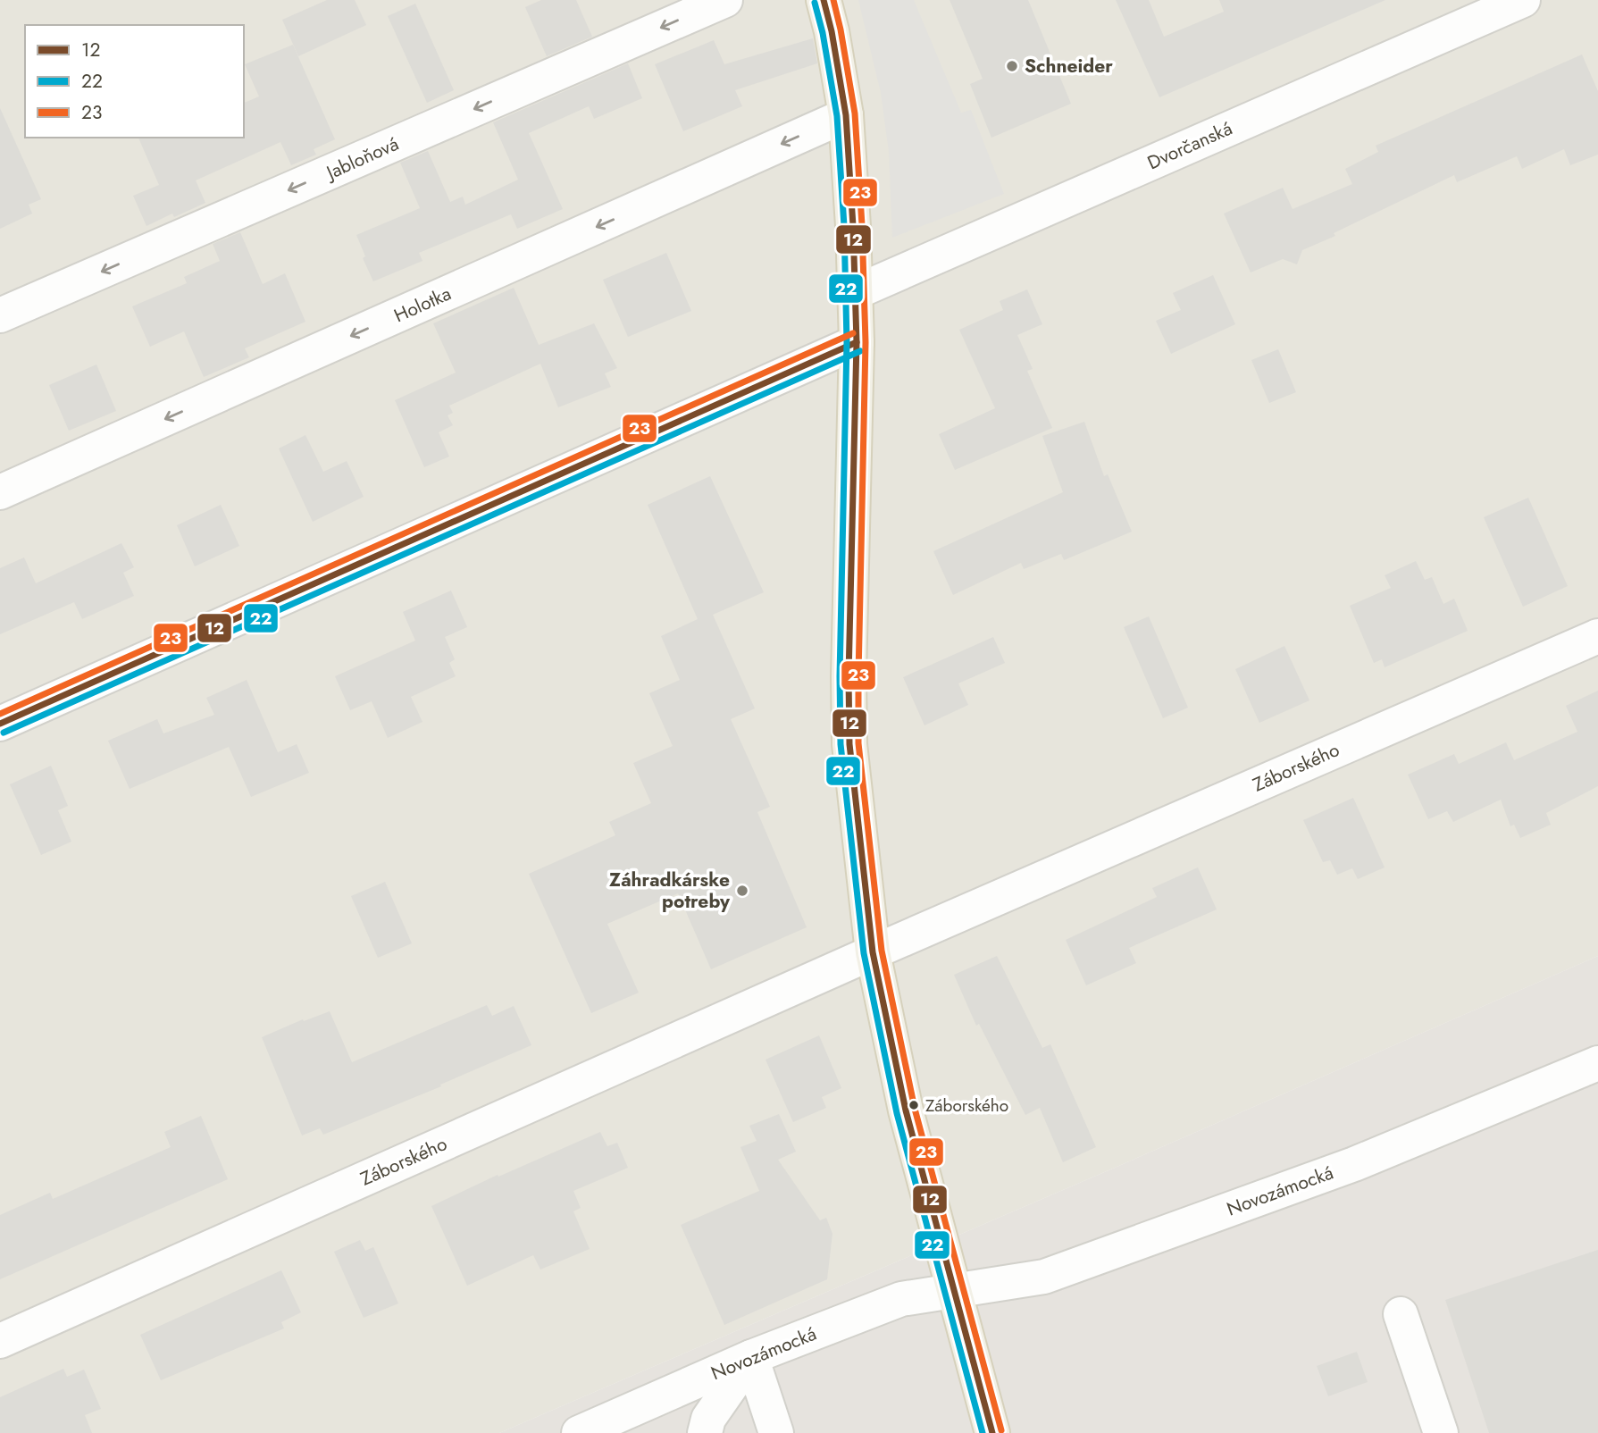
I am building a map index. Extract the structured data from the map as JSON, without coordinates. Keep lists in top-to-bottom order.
{
  "streets": {
    "street": [
      "Dvorčanská",
      "Jabloňová",
      "Holotka",
      "Záborského",
      "Novozámocká"
    ]
  },
  "one_way": ["Jabloňová"],
  "places": ["Schneider", "Záhradkárske potreby", "Záborského"],
  "lines": ["transit line 12", "transit line 23", "transit line 22"],
  "legend": ["12", "22", "23"]
}
